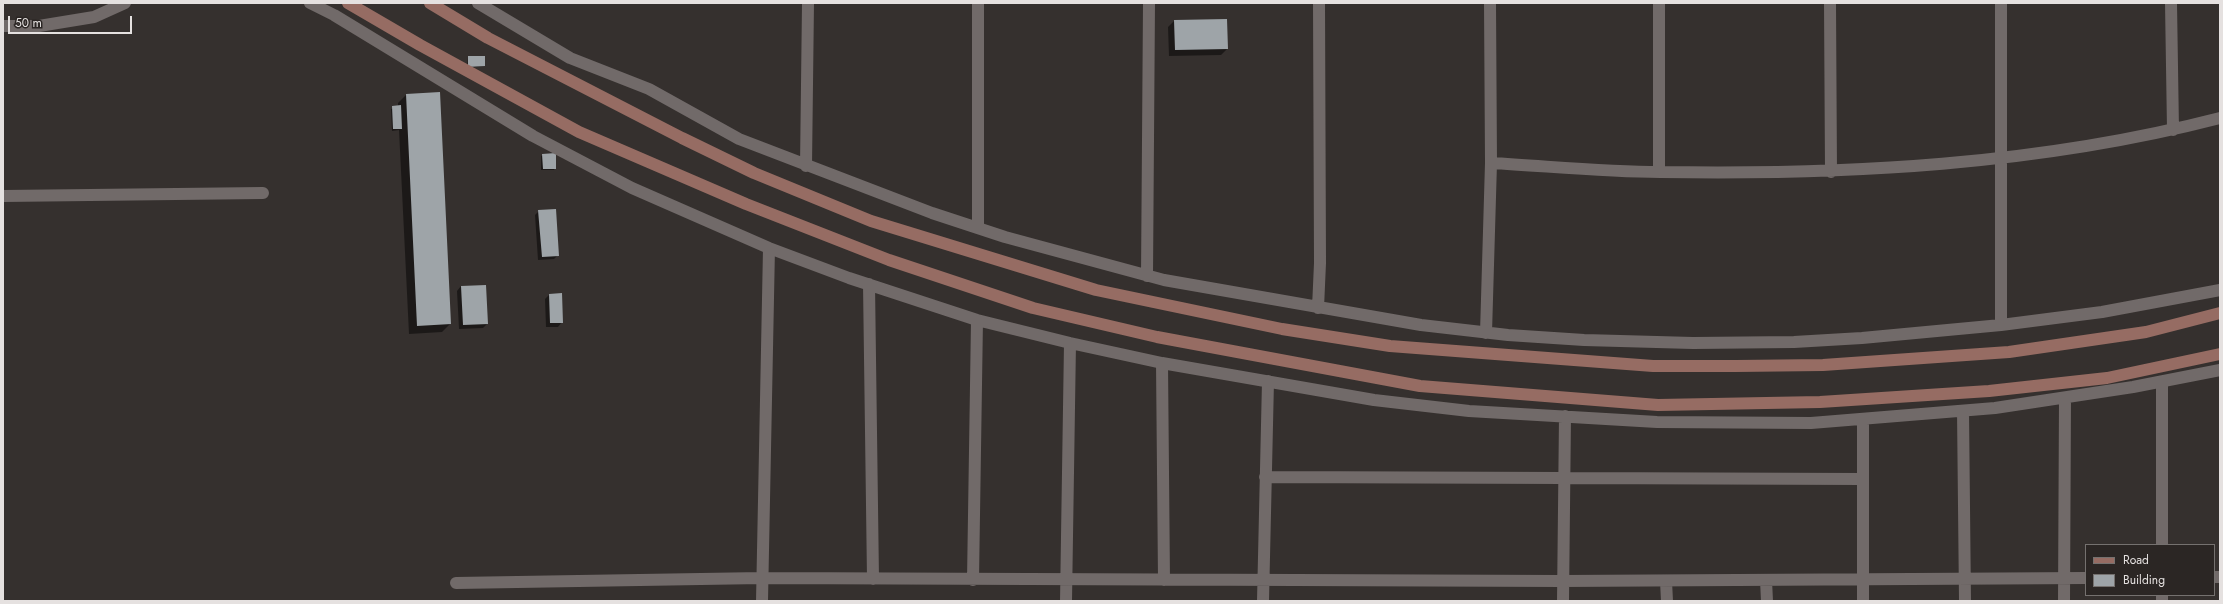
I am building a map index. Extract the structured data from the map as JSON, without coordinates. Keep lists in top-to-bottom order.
{
  "legend": ["Road", "Building"],
  "scale_bar": "50 m"
}
